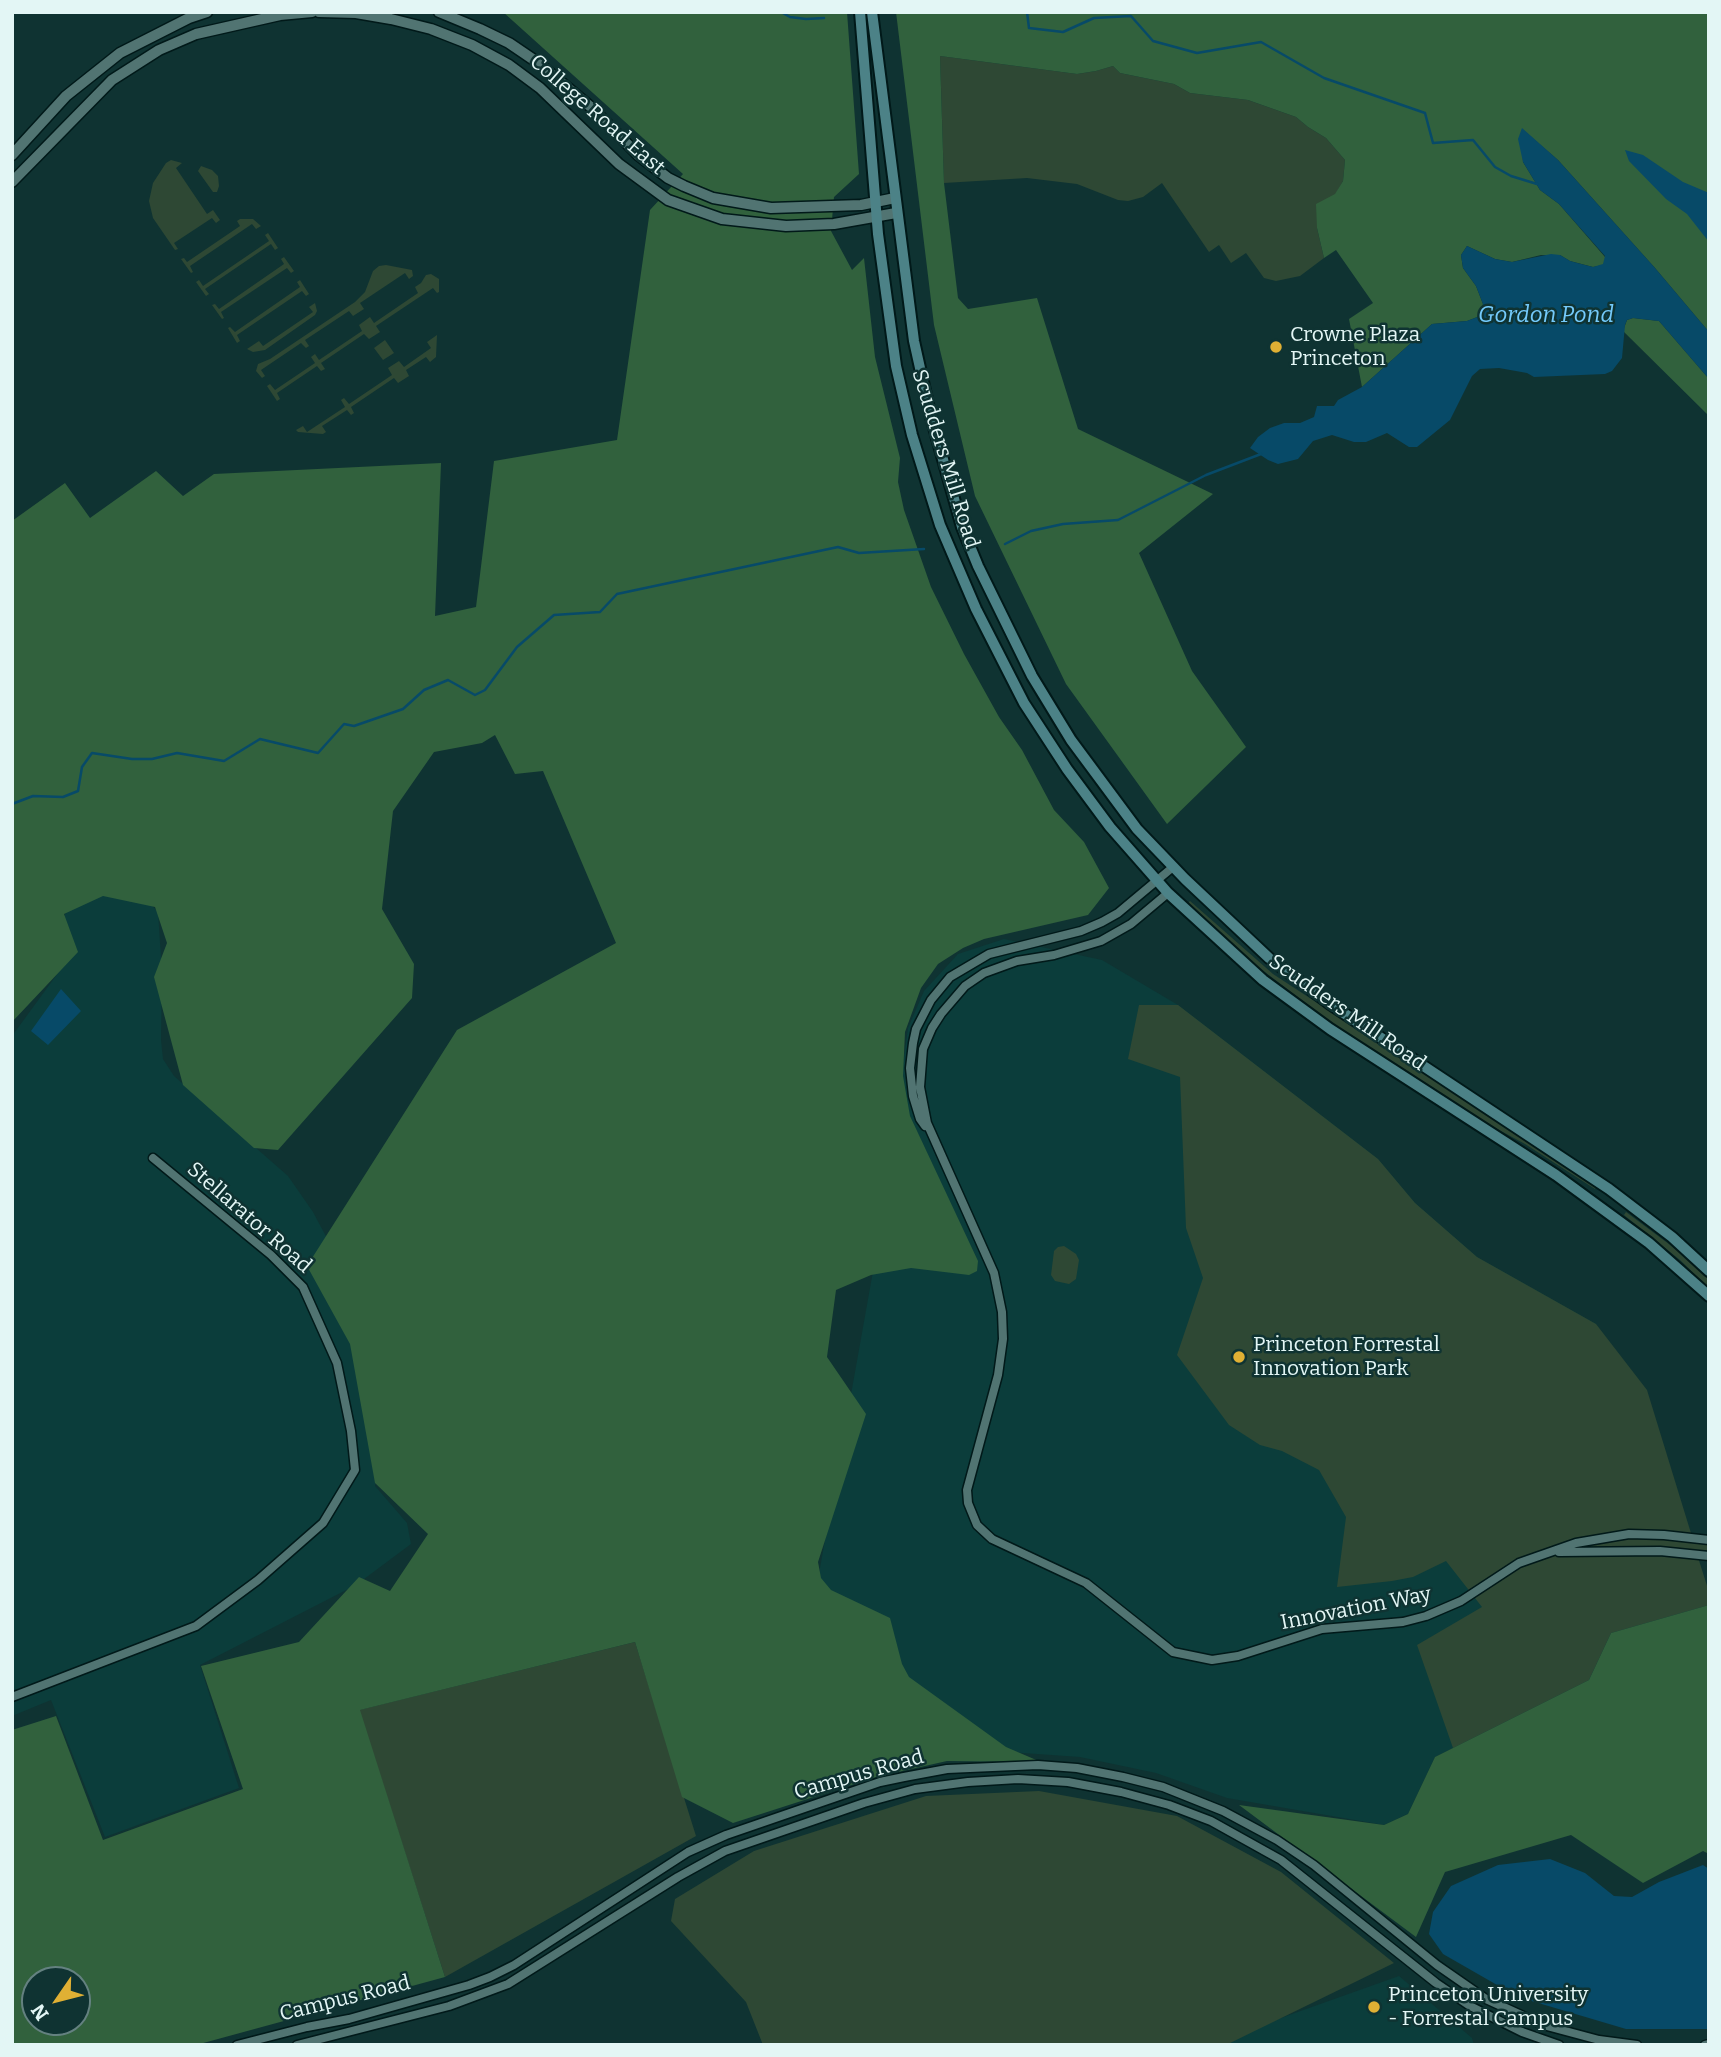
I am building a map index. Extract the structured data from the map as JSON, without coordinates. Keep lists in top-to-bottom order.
{
  "streets": {
    "main road": ["Scudders Mill Road"],
    "street": [
      "College Road East",
      "Stellarator Road",
      "Innovation Way",
      "Campus Road"
    ]
  },
  "crossings": [
    ["College Road East", "Scudders Mill Road"],
    ["Scudders Mill Road", "Innovation Way"]
  ],
  "water": ["Gordon Pond"],
  "places": ["Crowne Plaza Princeton", "Princeton Forrestal Innovation Park", "Princeton University - Forrestal Campus"],
  "north": "bottom left"
}
